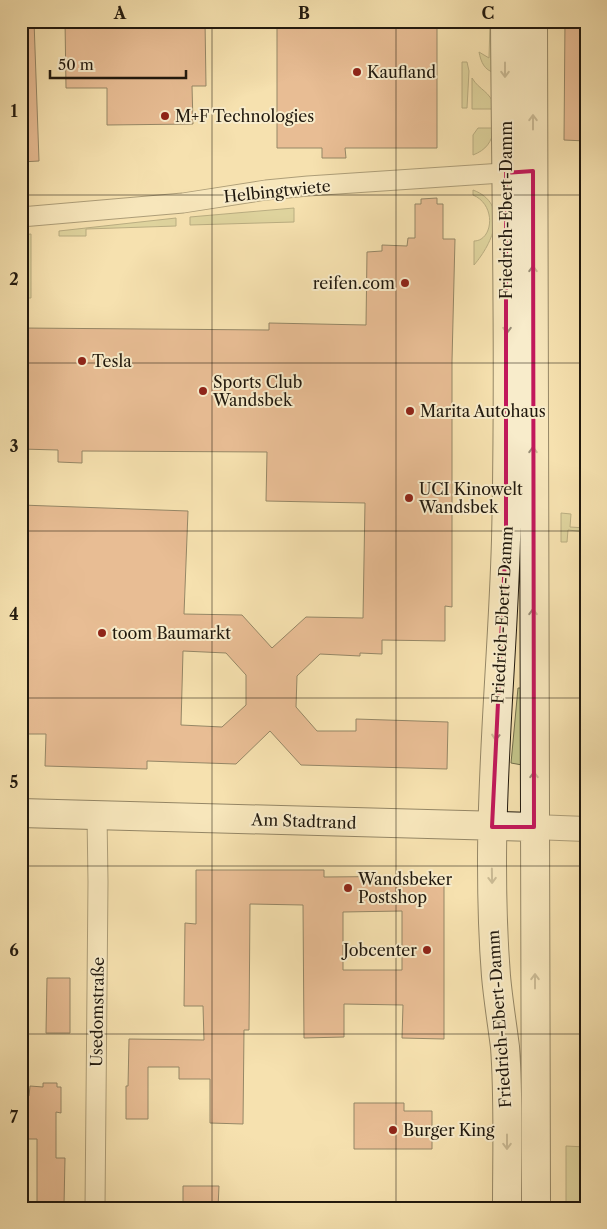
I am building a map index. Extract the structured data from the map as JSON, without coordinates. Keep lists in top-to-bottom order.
{
  "streets": {
    "main road": ["Friedrich-Ebert-Damm", "Am Stadtrand"],
    "street": ["Helbingtwiete", "Usedomstraße"]
  },
  "crossings": [
    ["Helbingtwiete", "Friedrich-Ebert-Damm"],
    ["Friedrich-Ebert-Damm", "Am Stadtrand"],
    ["Am Stadtrand", "Usedomstraße"]
  ],
  "places": [
    "Kaufland",
    "M+F Technologies",
    "reifen.com",
    "Tesla",
    "Sports Club Wandsbek",
    "Marita Autohaus",
    "UCI Kinowelt Wandsbek",
    "toom Baumarkt",
    "Wandsbeker Postshop",
    "Jobcenter",
    "Burger King"
  ],
  "scale_bar": "50 m",
  "grid": {
    "columns": ["A", "B", "C"],
    "rows": [
      "1",
      "2",
      "3",
      "4",
      "5",
      "6",
      "7"
    ]
  }
}
